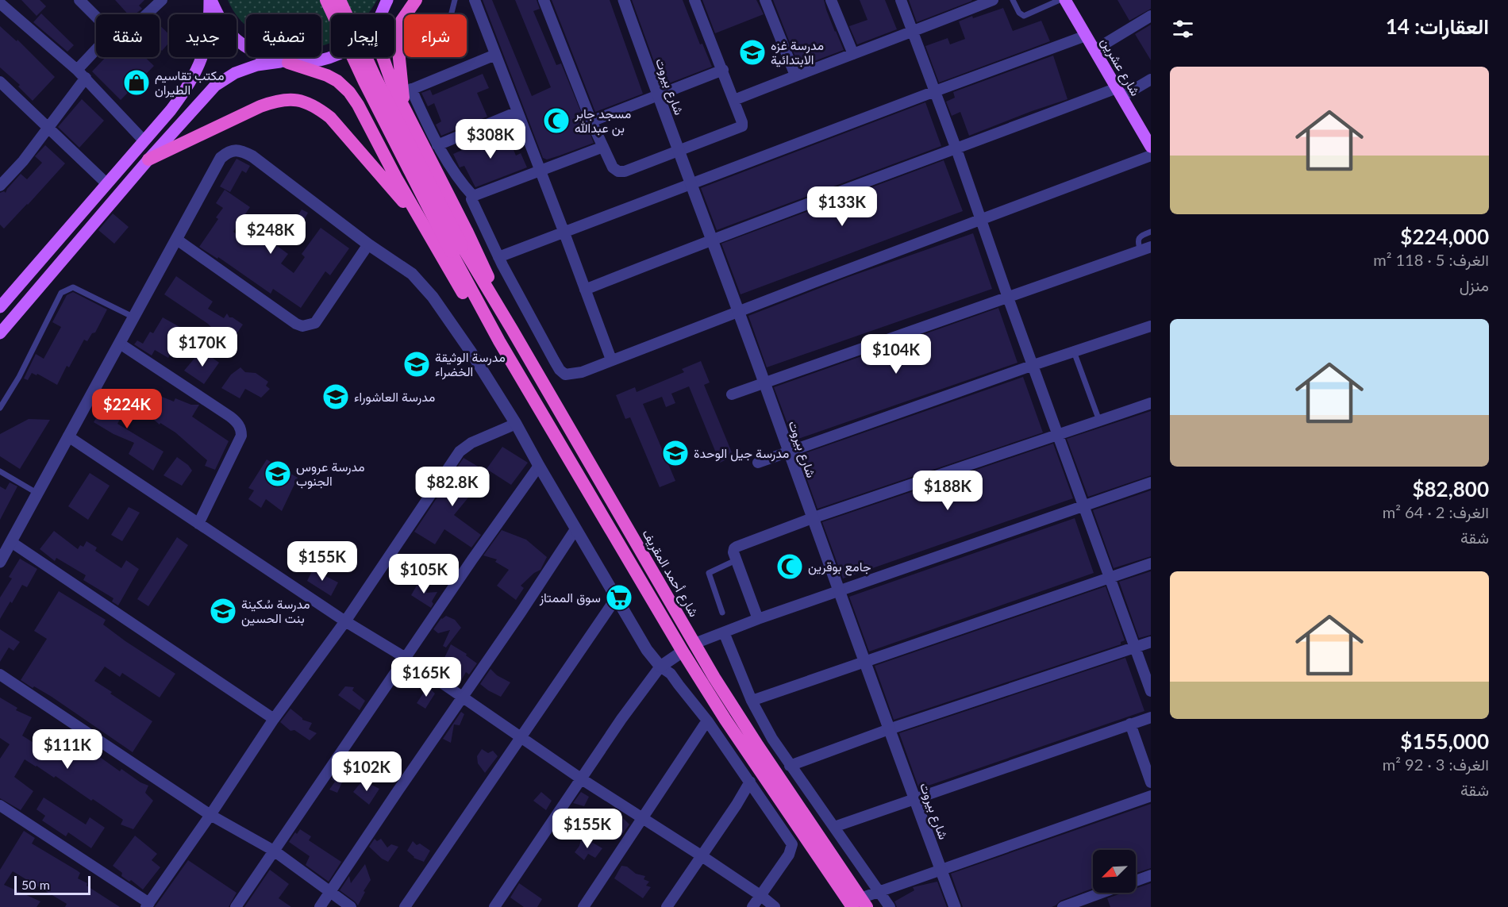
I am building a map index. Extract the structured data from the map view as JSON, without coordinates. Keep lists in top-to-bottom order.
{
  "streets": {
    "highway": ["شارع أحمد المقريف"],
    "main road": ["شارع عشرين"],
    "street": ["شارع بيروت"]
  },
  "places": {
    "school or university": [
      "مدرسة غزه الابتدائية",
      "مدرسة الوثيقة الخضراء",
      "مدرسة العاشوراء",
      "مدرسة جيل الوحدة",
      "مدرسة عروس الجنوب",
      "مدرسة سُكينة بنت الحسين"
    ],
    "shop": ["مكتب تقاسيم الطيران"],
    "mosque": ["مسجد جابر بن عبدالله", "جامع بوقرين"],
    "supermarket": ["سوق الممتاز"]
  },
  "scale_bar": "50 m",
  "north": "bottom left",
  "page": {
    "heading": "العقارات: 14",
    "chip": [
      "شراء",
      "إيجار",
      "تصفية",
      "جديد",
      "شقة"
    ],
    "list": [
      {
        "name": "$224,000",
        "note": "الغرف: 5 · 118 m² · منزل"
      },
      {
        "name": "$82,800",
        "note": "الغرف: 2 · 64 m² · شقة"
      },
      {
        "name": "$155,000",
        "note": "الغرف: 3 · 92 m² · شقة"
      }
    ],
    "price": [
      "$308K",
      "$133K",
      "$248K",
      "$170K",
      "$104K",
      "$224K",
      "$82.8K",
      "$188K",
      "$155K",
      "$105K",
      "$165K",
      "$111K",
      "$102K",
      "$155K"
    ],
    "scale": "50 m"
  }
}
